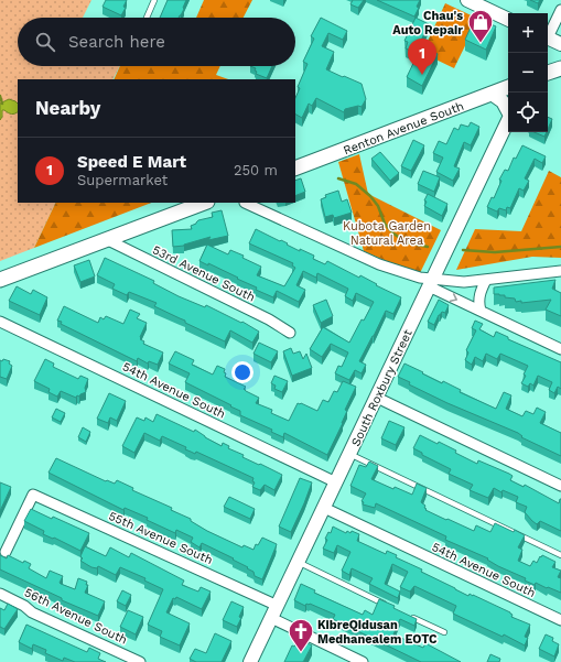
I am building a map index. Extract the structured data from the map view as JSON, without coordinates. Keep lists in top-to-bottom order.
{
  "streets": {
    "main road": ["Renton Avenue South"],
    "street": [
      "53rd Avenue South",
      "South Roxbury Street",
      "54th Avenue South",
      "55th Avenue South",
      "56th Avenue South"
    ]
  },
  "crossings": [
    ["South Roxbury Street", "54th Avenue South"],
    ["South Roxbury Street", "55th Avenue South"]
  ],
  "parks": ["Kubota Garden Natural Area"],
  "places": {
    "shop": ["Chau's Auto Repair"],
    "church": ["KibreQidusan Medhanealem EOTC"]
  },
  "page": {
    "map_buttons": ["+", "−"],
    "search": "Search here",
    "pins": "1",
    "heading": "Nearby",
    "list": [
      {
        "mark": "1",
        "name": "Speed E Mart",
        "note": "Supermarket",
        "value": "250 m"
      }
    ]
  }
}
